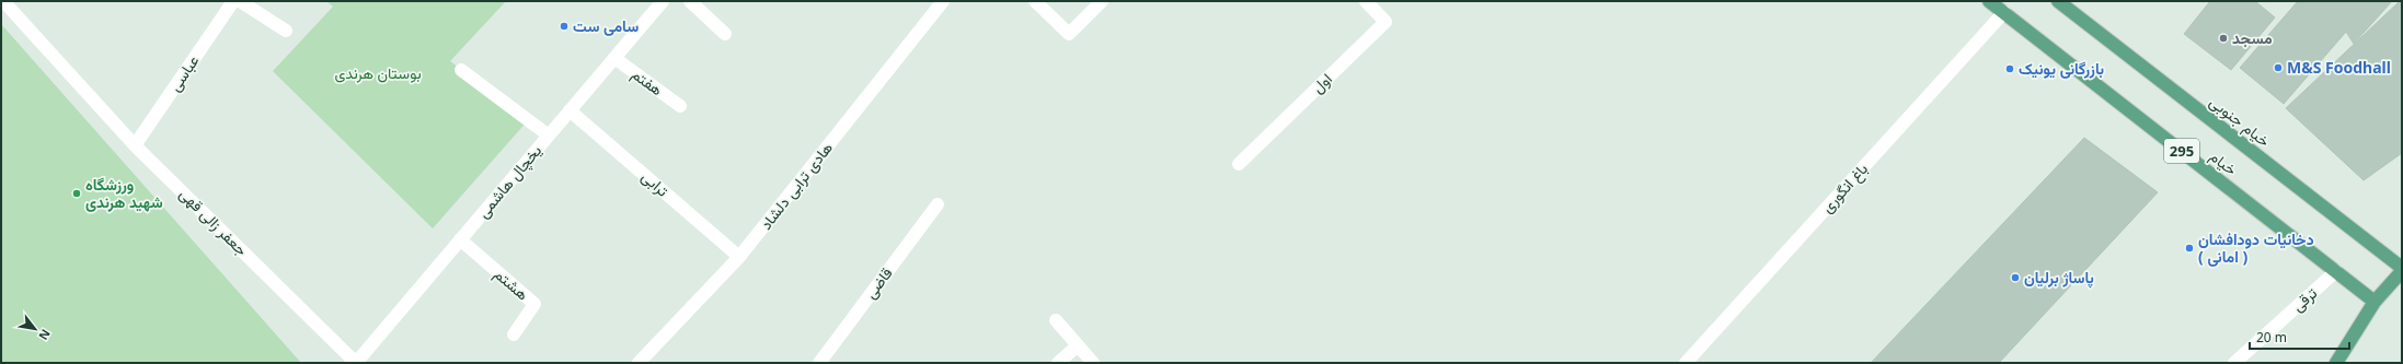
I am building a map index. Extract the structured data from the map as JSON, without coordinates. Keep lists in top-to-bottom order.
{
  "streets": {
    "main road": ["خیام جنوبی", "295", "خیام"],
    "street": [
      "عباسی",
      "هفتم",
      "اول",
      "یخچال هاشمی",
      "ترابی",
      "هادی ترابی دلشاد",
      "باغ انگوری",
      "جعفر زالی قهی",
      "قاضی",
      "هشتم",
      "ترقی"
    ]
  },
  "crossings": [
    ["عباسی", "جعفر زالی قهی"],
    ["هفتم", "یخچال هاشمی"],
    ["خیام", "باغ انگوری"],
    ["خیام", "ترقی"],
    ["یخچال هاشمی", "ترابی"],
    ["یخچال هاشمی", "جعفر زالی قهی"],
    ["یخچال هاشمی", "هشتم"],
    ["ترابی", "هادی ترابی دلشاد"]
  ],
  "parks": ["بوستان هرندی"],
  "places": [
    "سامی ست",
    "مسجد",
    "M&S Foodhall",
    "بازرگانی یونیک",
    "ورزشگاه شهید هرندی",
    "دخانیات دودافشان ( امانی )",
    "پاساژ برلیان"
  ],
  "scale_bar": "20 m",
  "north": "bottom right"
}
